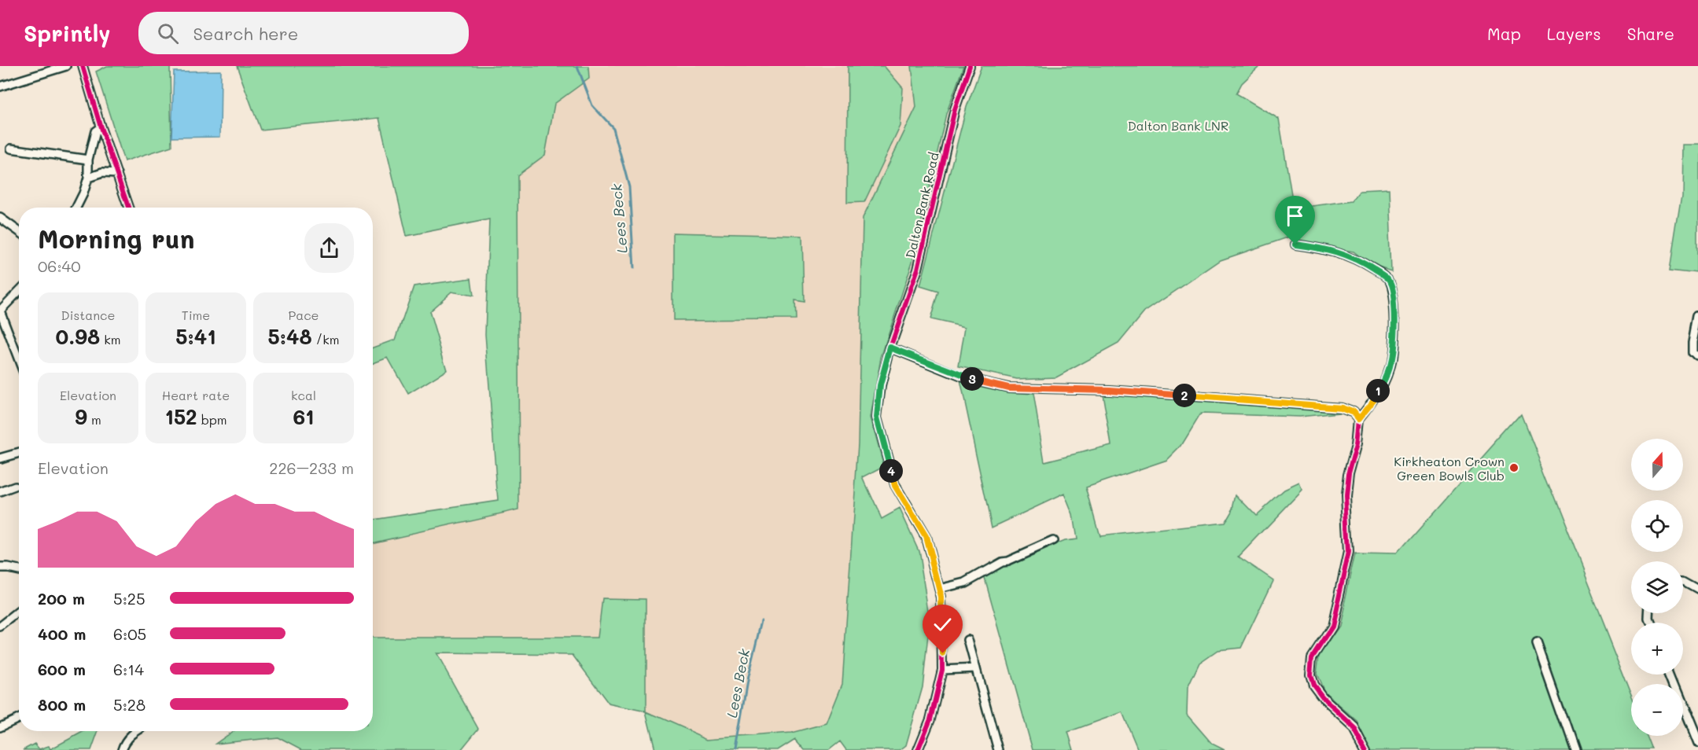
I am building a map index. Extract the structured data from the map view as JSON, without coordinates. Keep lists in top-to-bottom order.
{
  "streets": {
    "street": ["Dalton Bank Road"]
  },
  "water": ["Lees Beck"],
  "parks": ["Dalton Bank LNR"],
  "places": ["Kirkheaton Crown Green Bowls Club"],
  "north": "top",
  "page": {
    "header": "Sprintly",
    "search": "Search here",
    "nav": ["Map", "Layers", "Share"],
    "heading": ["Morning run", "06:40"],
    "stats": [
      ["Distance", "0.98 km"],
      ["Time", "5:41"],
      ["Pace", "5:48 /km"],
      ["Elevation", "9 m"],
      ["Heart rate", "152 bpm"],
      ["kcal", "61"]
    ],
    "pins": [
      "3",
      "1",
      "2",
      "4"
    ],
    "map_buttons": ["+", "−"],
    "chart": ["Elevation", "226–233 m"],
    "list": [
      {
        "name": "200 m",
        "note": "5:25"
      },
      {
        "name": "400 m",
        "note": "6:05"
      },
      {
        "name": "600 m",
        "note": "6:14"
      },
      {
        "name": "800 m",
        "note": "5:28"
      }
    ]
  }
}
